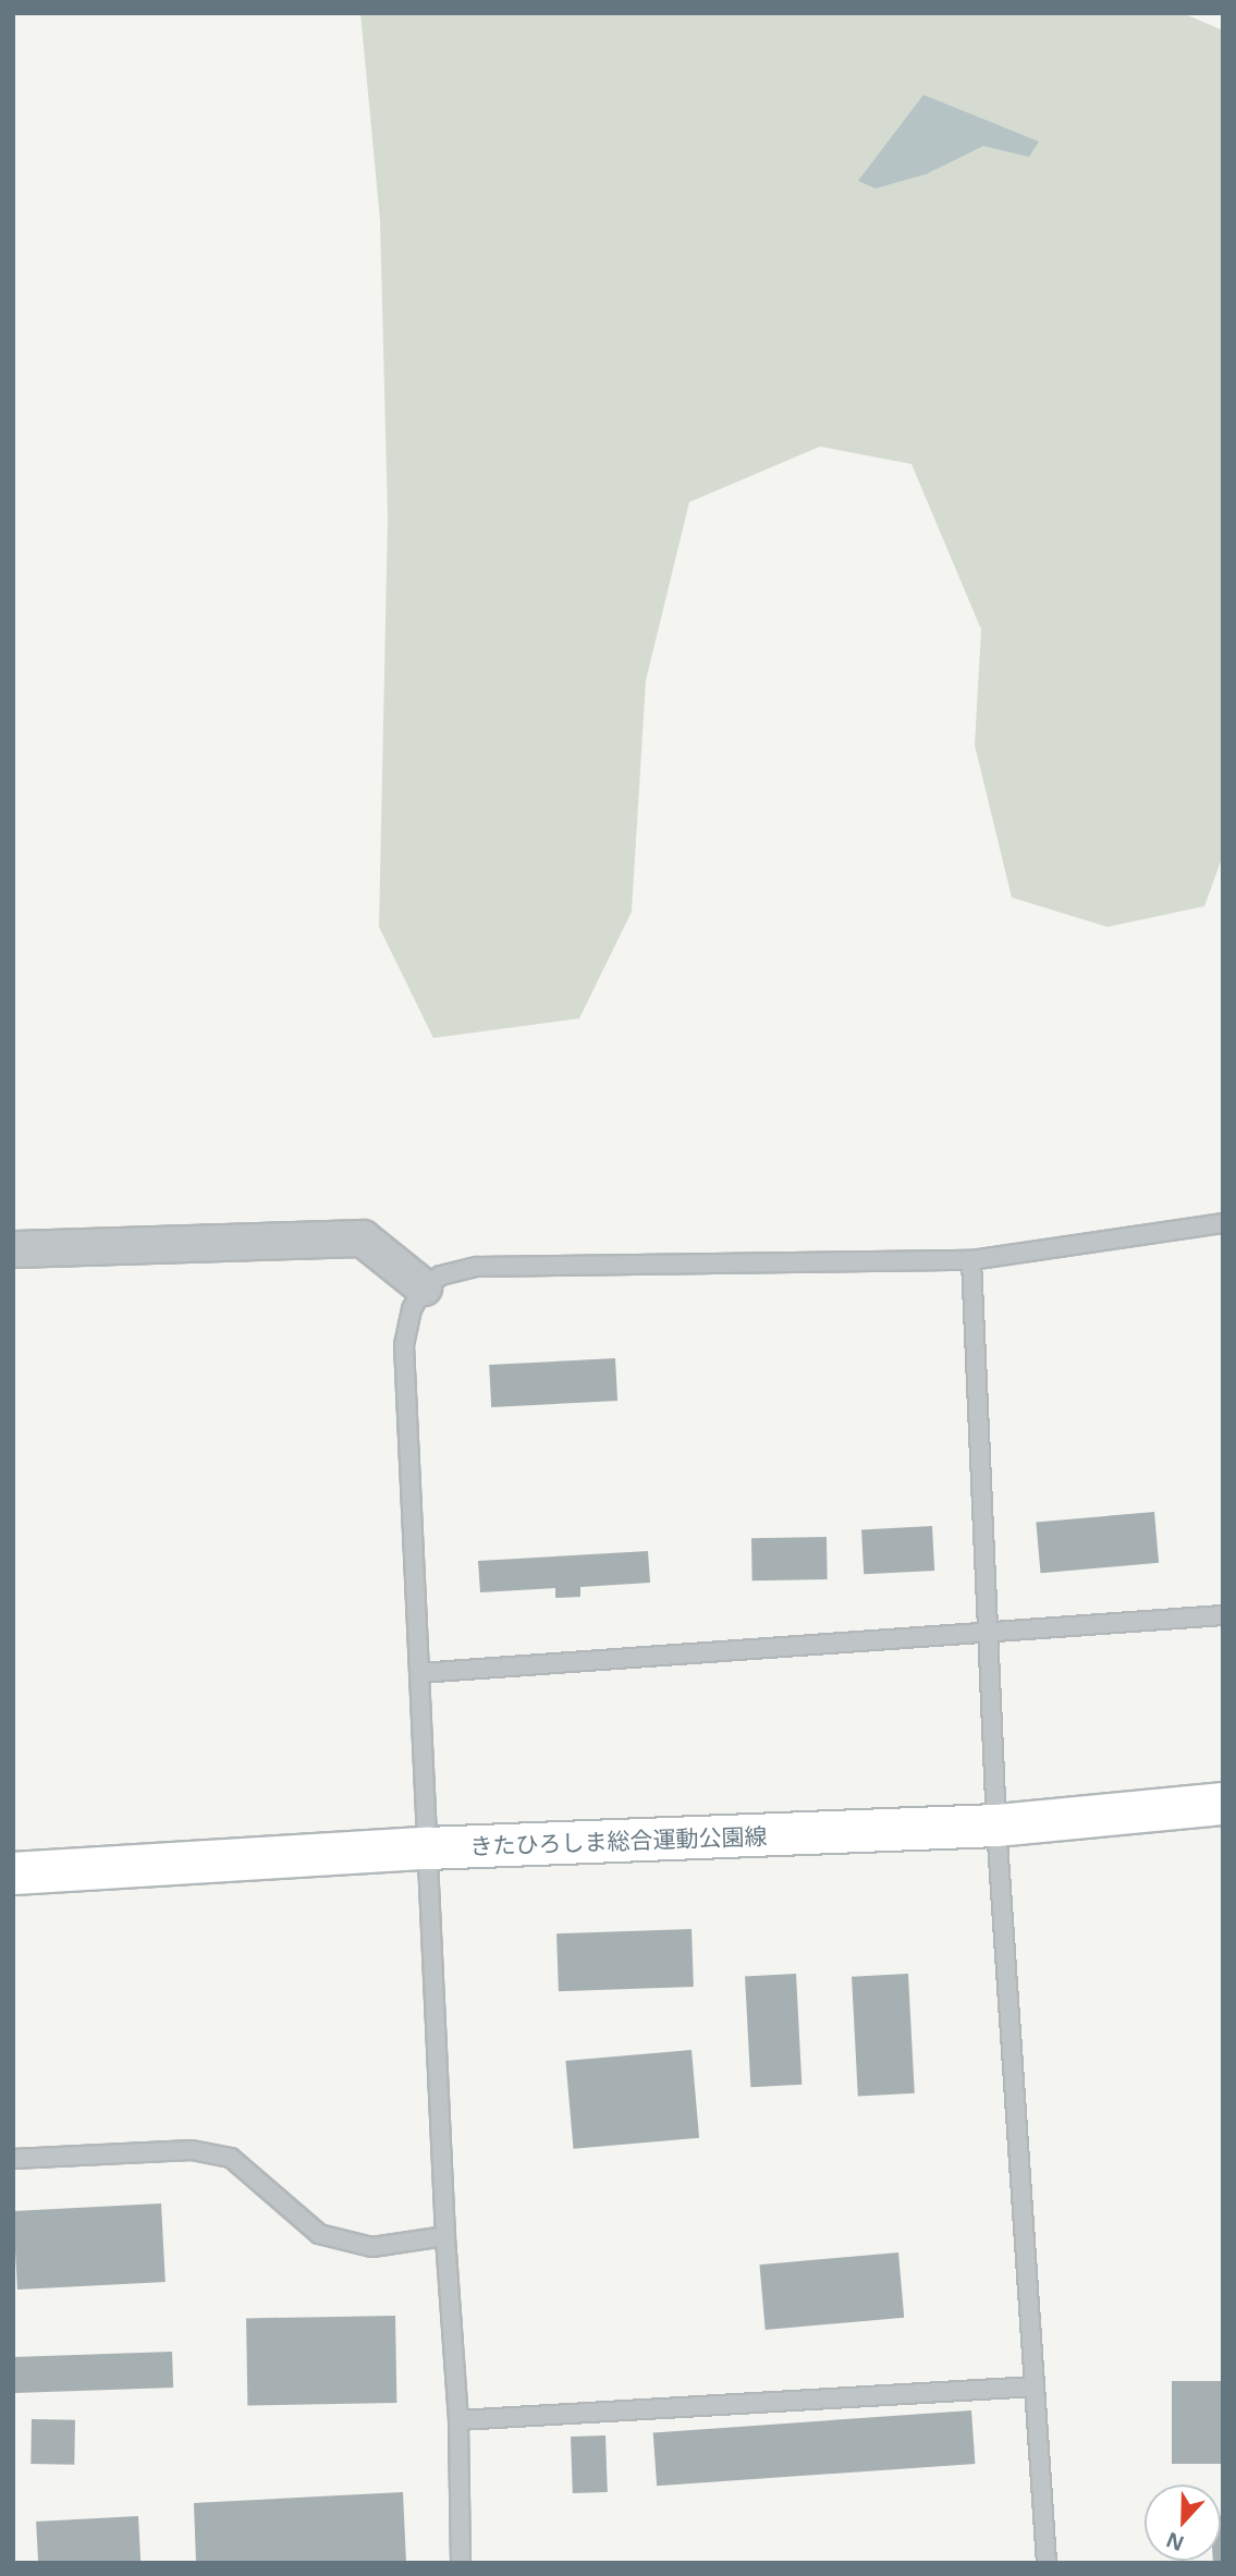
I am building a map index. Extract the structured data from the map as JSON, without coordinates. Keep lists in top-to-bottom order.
{
  "streets": {
    "main road": ["きたひろしま総合運動公園線"]
  },
  "north": "bottom"
}
